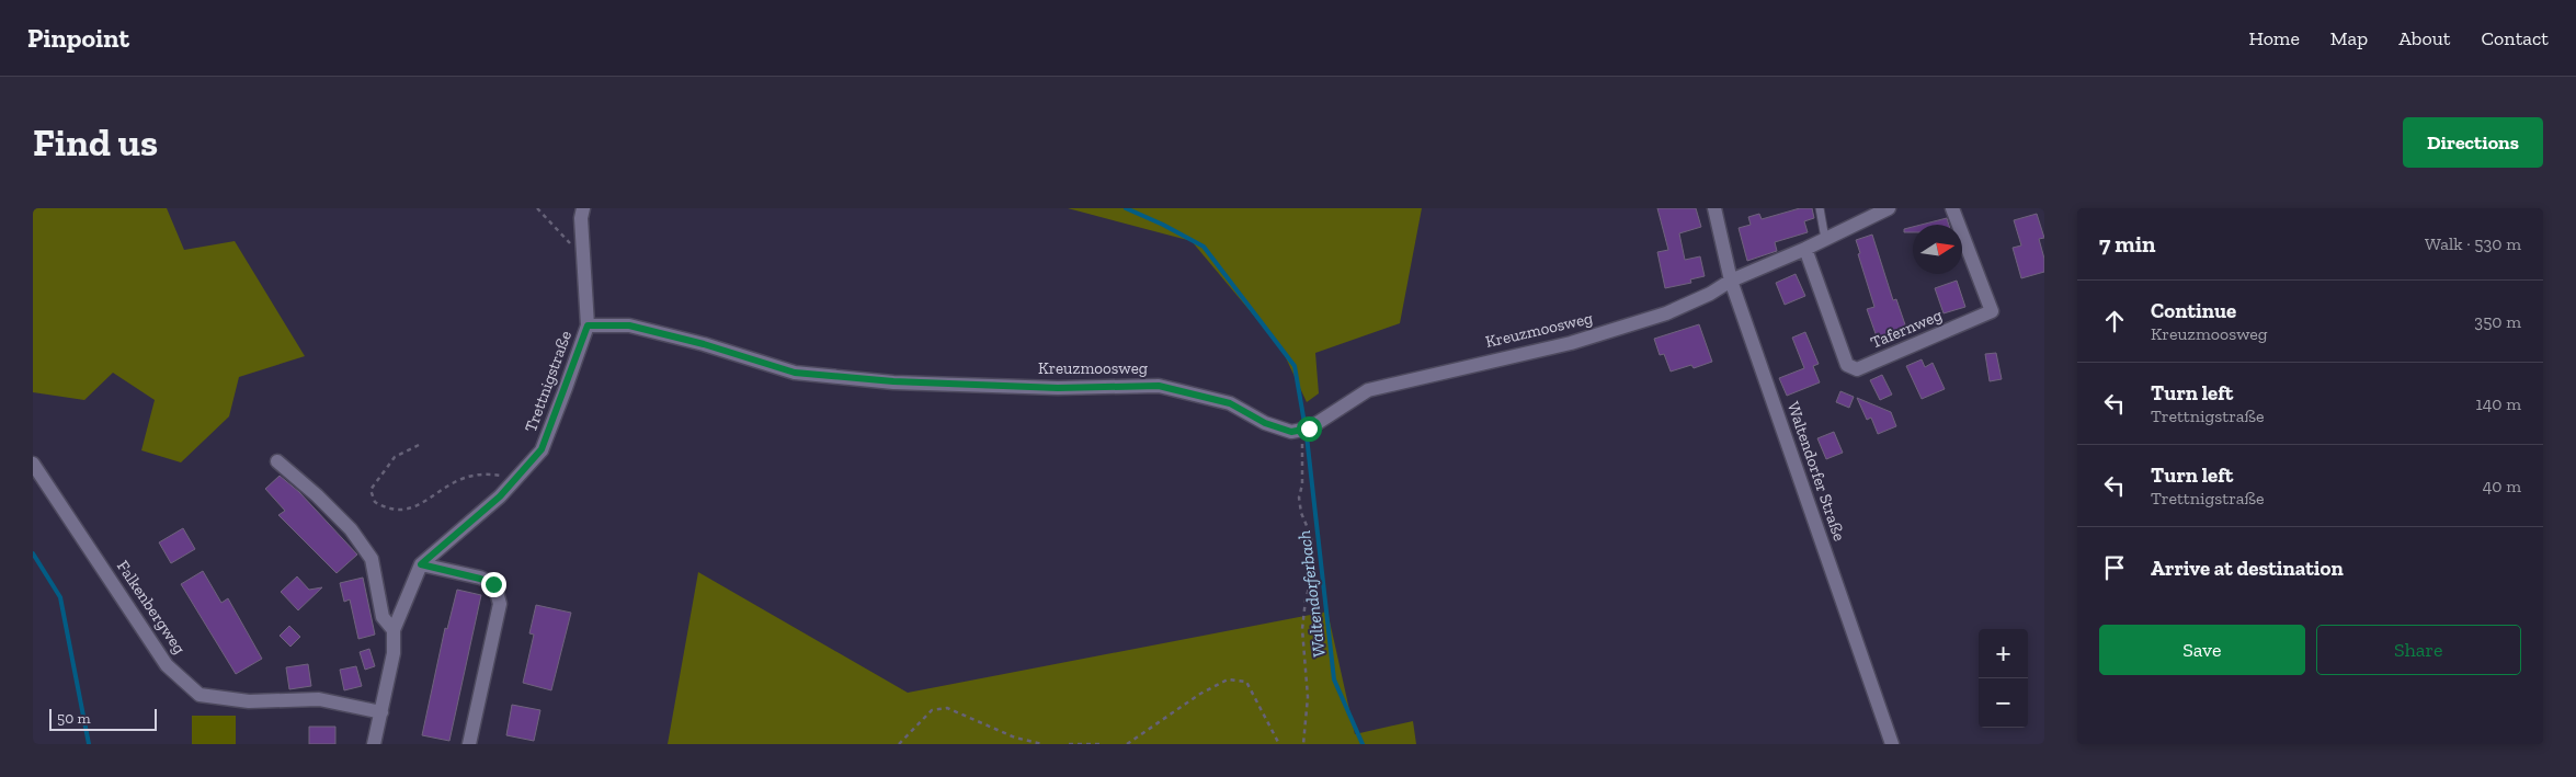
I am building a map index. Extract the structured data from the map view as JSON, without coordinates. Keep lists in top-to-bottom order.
{
  "streets": {
    "street": [
      "Tafernweg",
      "Kreuzmoosweg",
      "Trettnigstraße",
      "Waltendorfer Straße",
      "Falkenbergweg"
    ]
  },
  "crossings": [
    ["Tafernweg", "Kreuzmoosweg"],
    ["Kreuzmoosweg", "Trettnigstraße"],
    ["Kreuzmoosweg", "Waltendorfer Straße"],
    ["Trettnigstraße", "Falkenbergweg"]
  ],
  "water": ["Waltendorferbach"],
  "scale_bar": "50 m",
  "north": "right",
  "page": {
    "header": "Pinpoint",
    "nav": [
      "Home",
      "Map",
      "About",
      "Contact"
    ],
    "buttons": [
      "Directions",
      ["Save", "Share"]
    ],
    "title": "Find us",
    "heading": ["7 min", "Walk · 530 m"],
    "list": [
      ["Continue", "Kreuzmoosweg", "350 m"],
      ["Turn left", "Trettnigstraße", "140 m"],
      ["Turn left", "Trettnigstraße", "40 m"],
      "Arrive at destination"
    ],
    "map_buttons": ["+", "−"],
    "scale": "50 m"
  }
}
